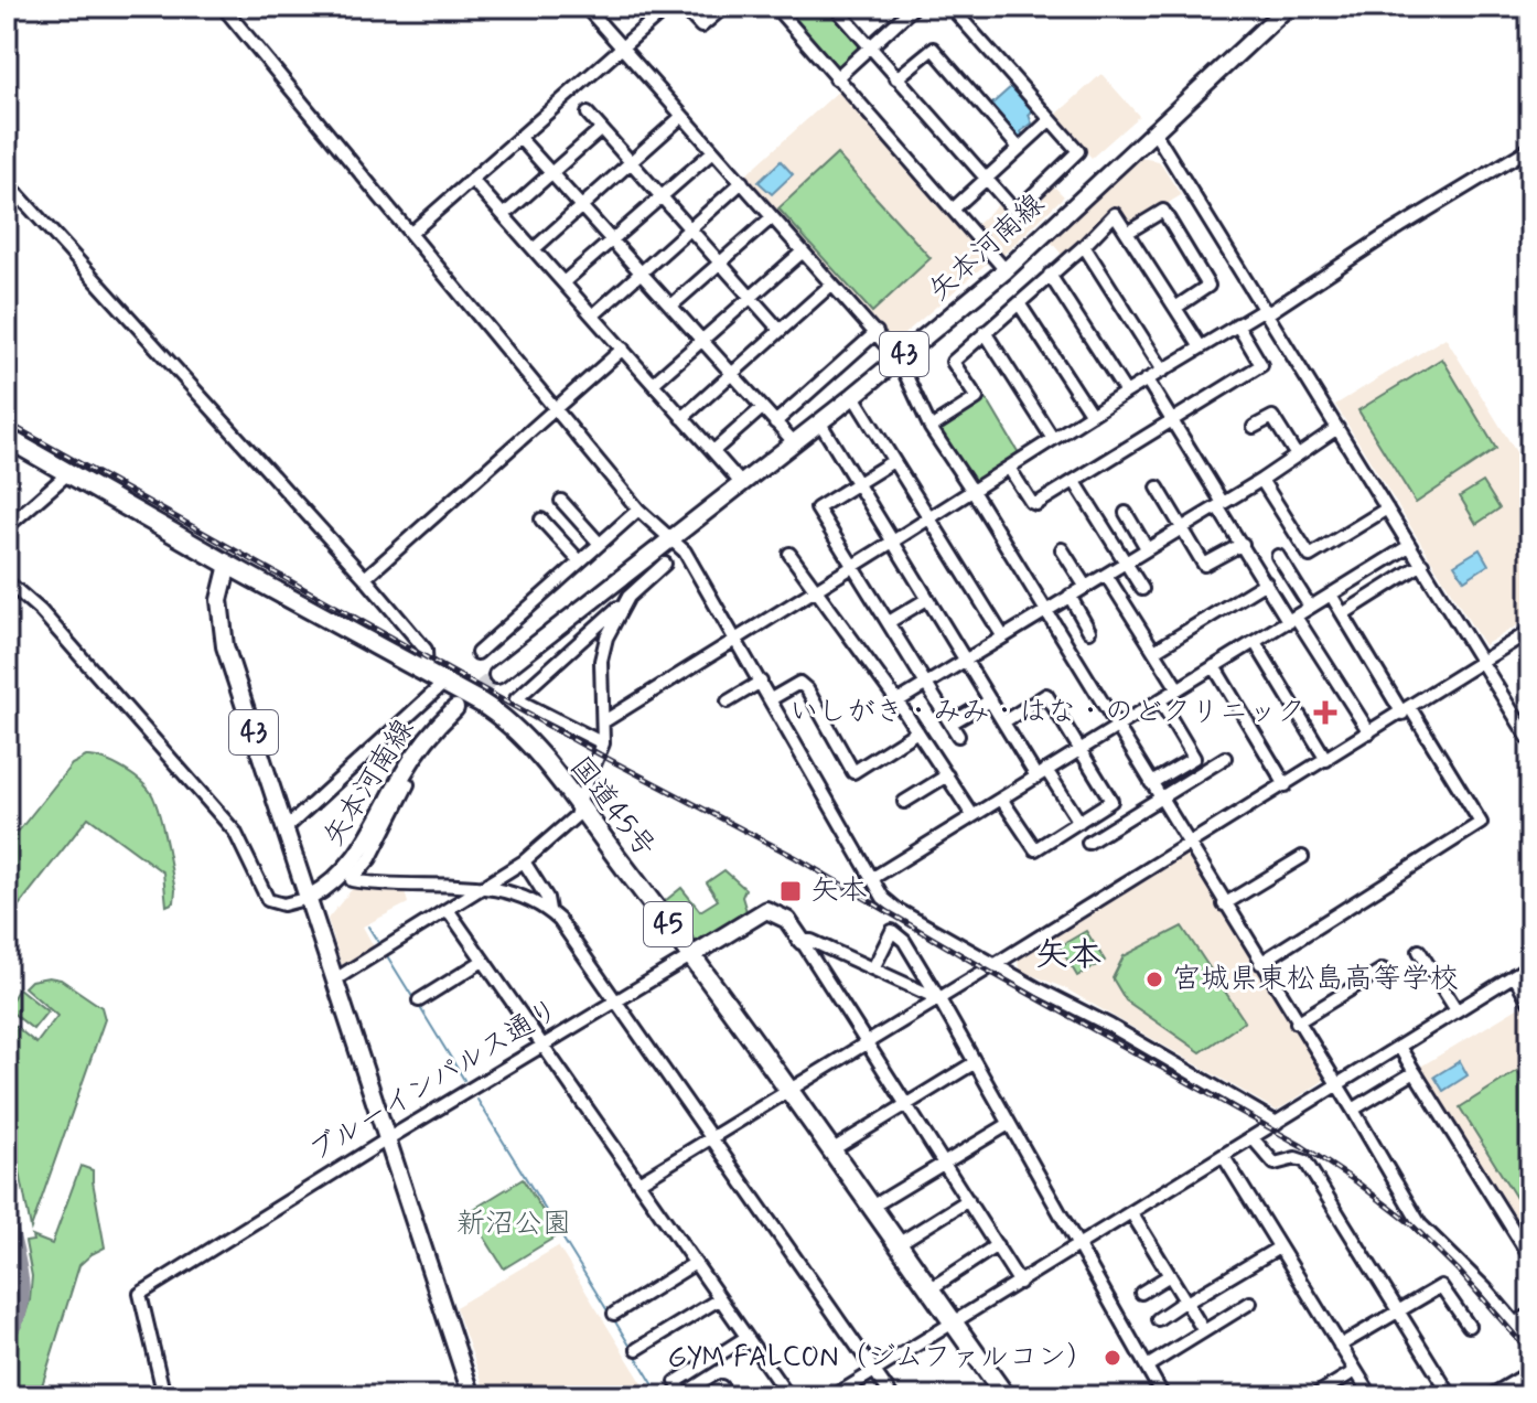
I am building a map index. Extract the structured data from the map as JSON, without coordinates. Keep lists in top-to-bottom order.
{
  "streets": {
    "highway": ["国道45号", "45"],
    "main road": ["矢本河南線", "43", "ブルーインパルス通り"]
  },
  "crossings": [
    ["矢本河南線", "国道45号"],
    ["国道45号", "ブルーインパルス通り"]
  ],
  "districts": ["矢本"],
  "parks": ["新沼公園"],
  "places": {
    "health": ["いしがき・みみ・はな・のどクリニック"],
    "transit": ["矢本"],
    "other": ["宮城県東松島高等学校", "GYM FALCON（ジムファルコン）"]
  }
}
